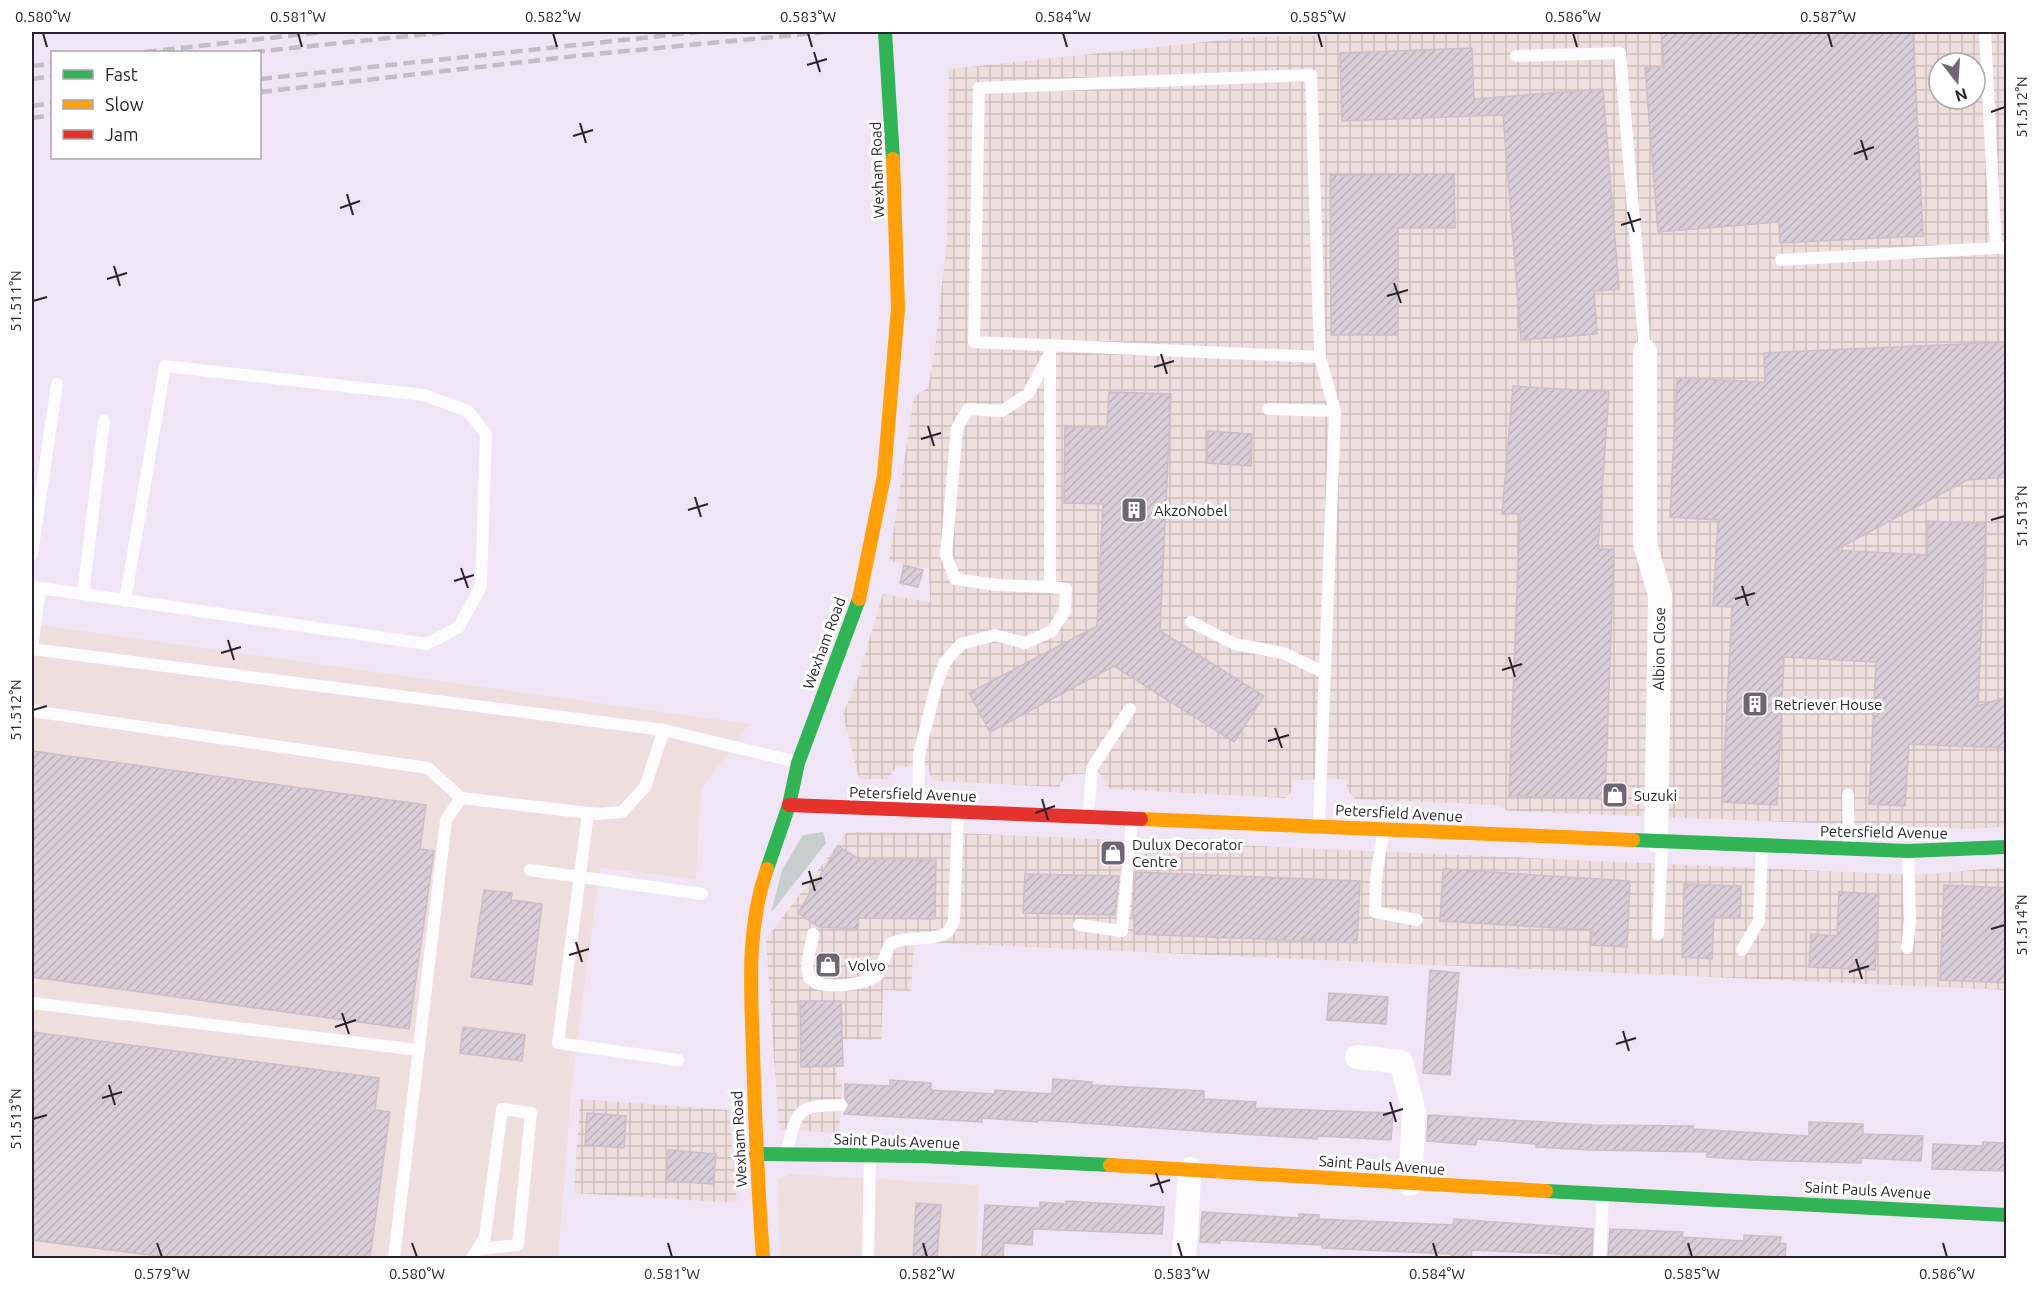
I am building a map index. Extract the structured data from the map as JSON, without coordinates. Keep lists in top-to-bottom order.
{
  "streets": {
    "street": [
      "Wexham Road",
      "Albion Close",
      "Petersfield Avenue",
      "Saint Pauls Avenue"
    ]
  },
  "crossings": [
    ["Wexham Road", "Petersfield Avenue"],
    ["Wexham Road", "Saint Pauls Avenue"],
    ["Albion Close", "Petersfield Avenue"]
  ],
  "places": {
    "building": ["AkzoNobel", "Retriever House"],
    "shop": ["Suzuki", "Dulux Decorator Centre", "Volvo"]
  },
  "legend": ["Fast", "Slow", "Jam"],
  "north": "bottom",
  "coordinates": [
    "0.580°W",
    "0.581°W",
    "0.582°W",
    "0.583°W",
    "0.584°W",
    "0.585°W",
    "0.586°W",
    "0.587°W",
    "51.512°N",
    "51.511°N",
    "51.513°N",
    "51.514°N",
    "0.579°W"
  ]
}
